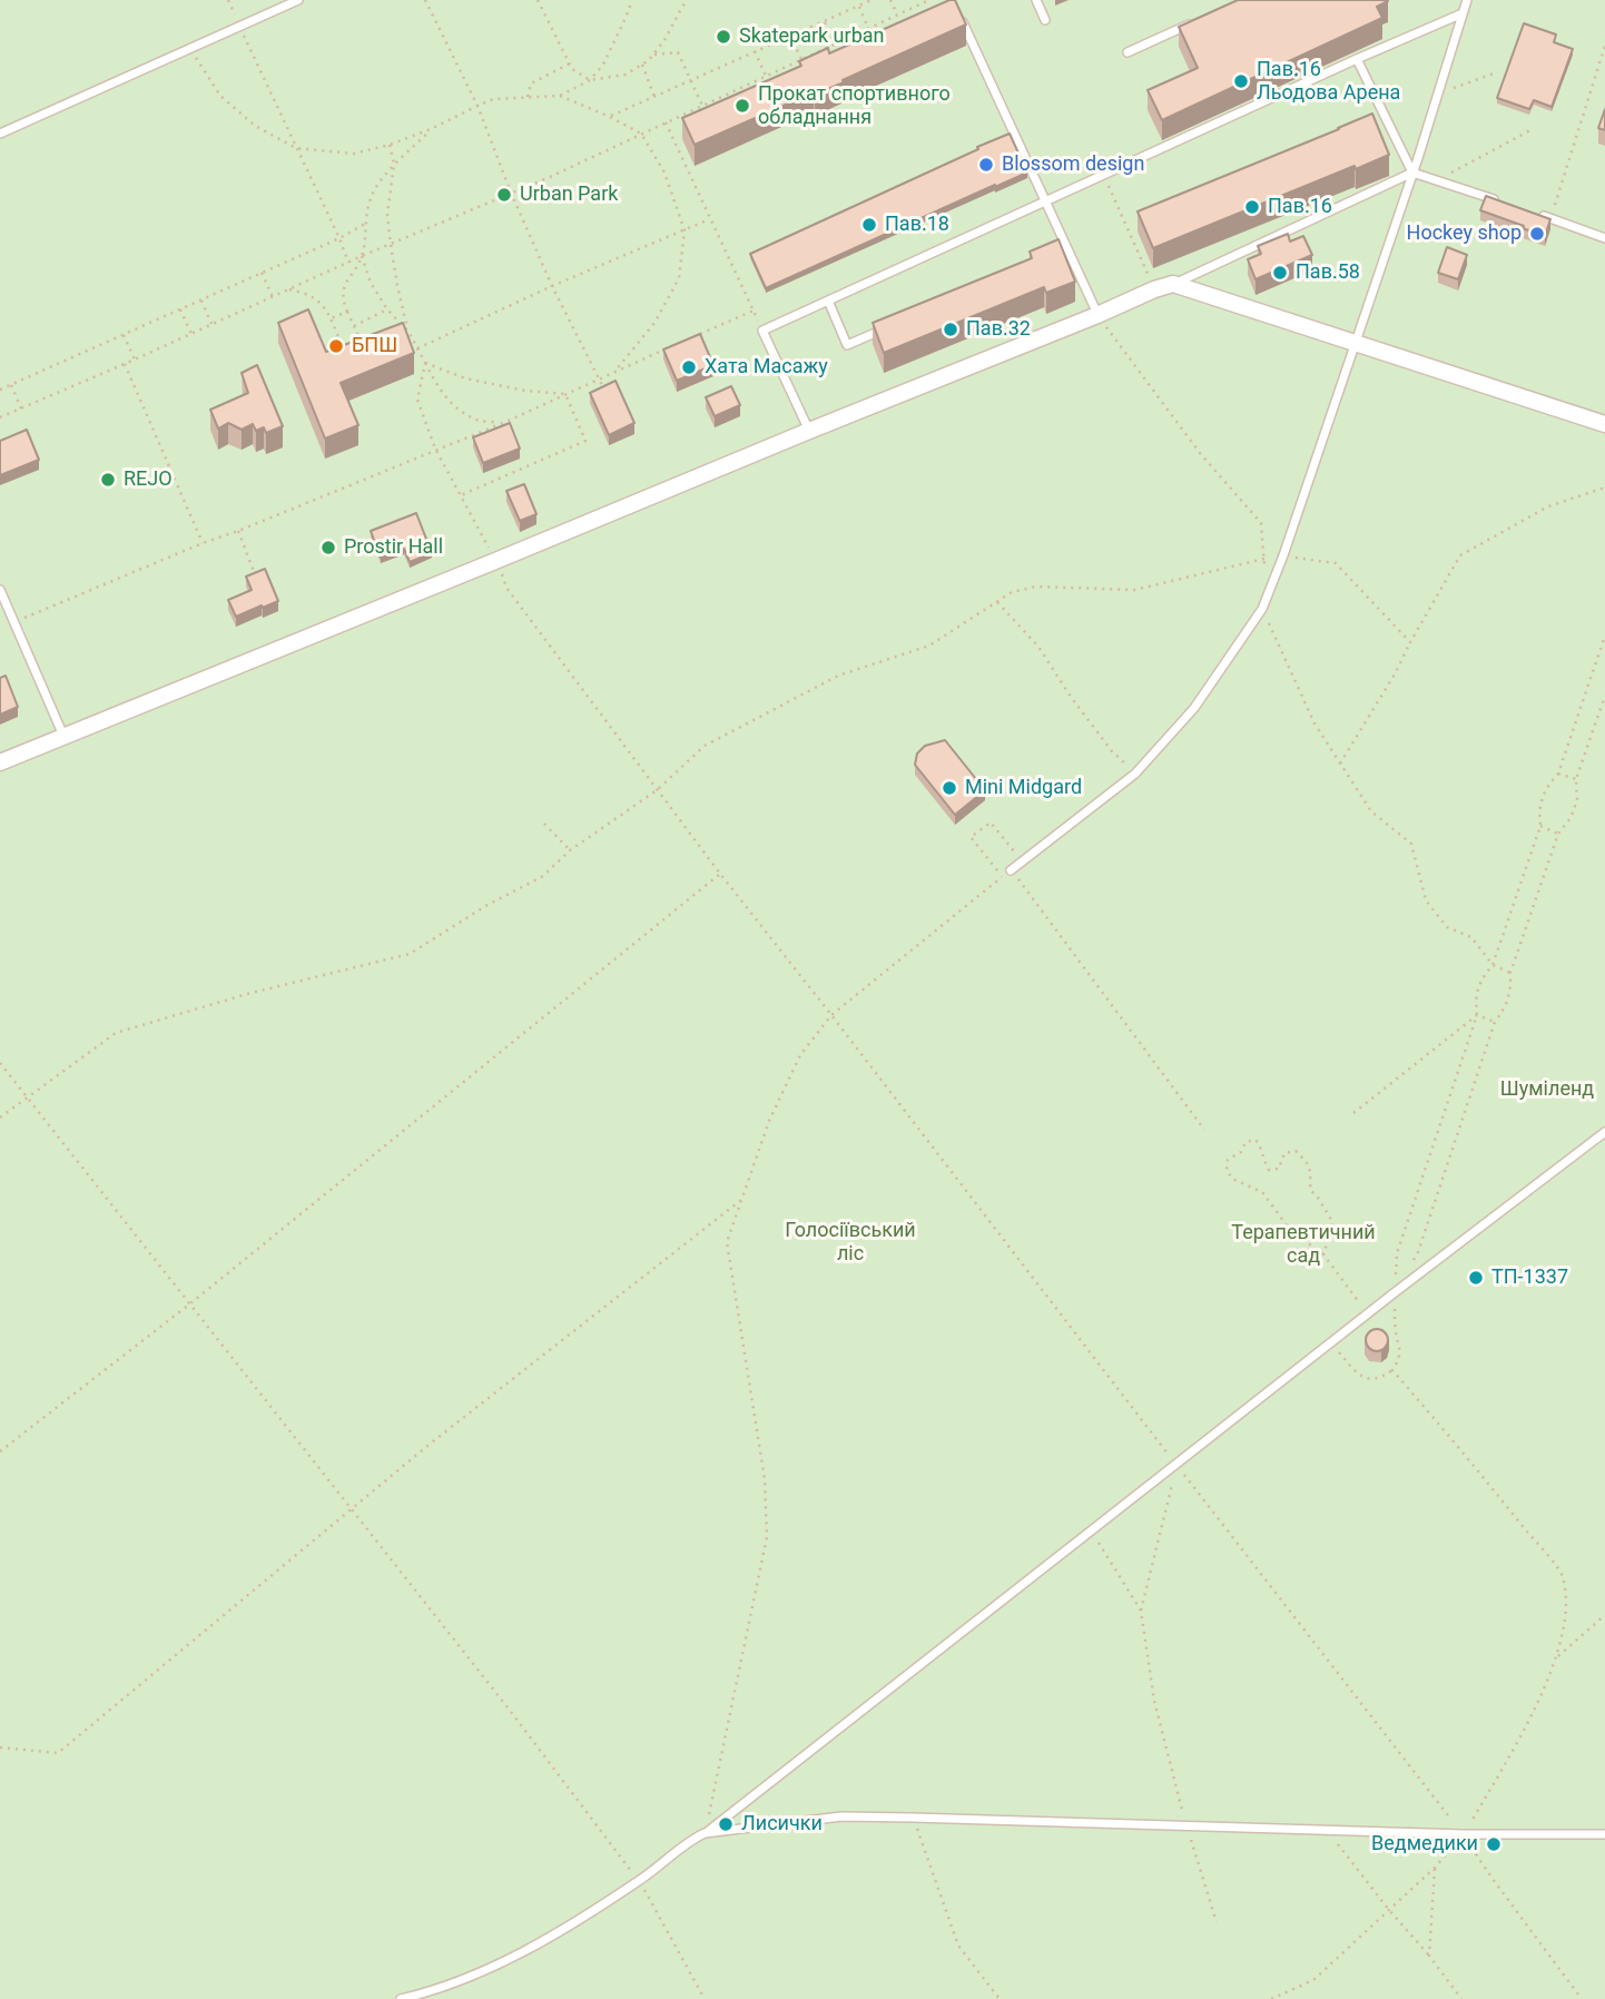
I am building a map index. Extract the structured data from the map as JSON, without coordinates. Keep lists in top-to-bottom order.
{
  "parks": ["Шуміленд", "Голосіївський ліс", "Терапевтичний сад"],
  "places": [
    "Skatepark urban",
    "Пав.16 Льодова Арена",
    "Прокат спортивного обладнання",
    "Blossom design",
    "Urban Park",
    "Пав.16",
    "Пав.18",
    "Hockey shop",
    "Пав.58",
    "Пав.32",
    "БПШ",
    "Хата Масажу",
    "REJO",
    "Prostir Hall",
    "Mini Midgard",
    "ТП-1337",
    "Лисички",
    "Ведмедики"
  ]
}
